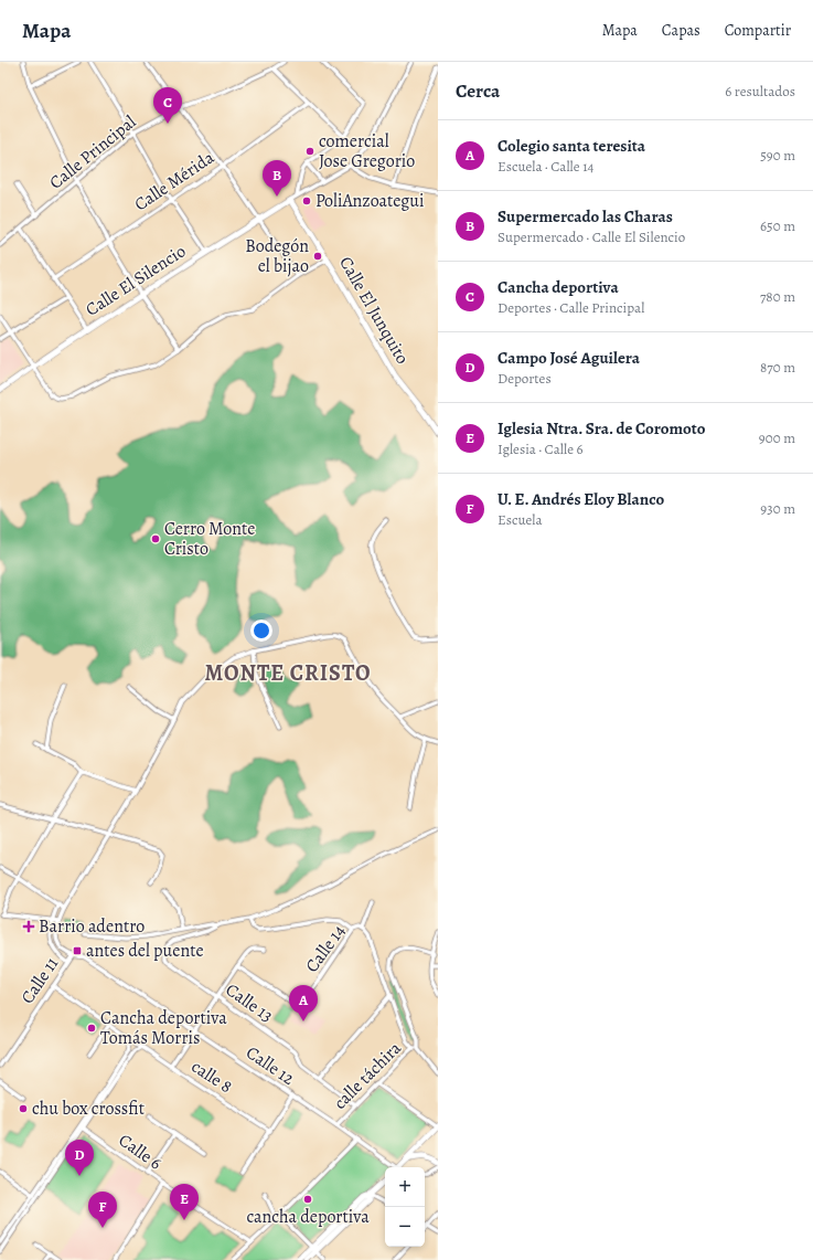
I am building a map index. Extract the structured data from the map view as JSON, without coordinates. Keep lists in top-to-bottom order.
{
  "streets": {
    "street": [
      "Calle Principal",
      "Calle Mérida",
      "Calle El Silencio",
      "Calle El Junquito",
      "Calle 14",
      "Calle 11",
      "Calle 13",
      "Calle 12",
      "calle táchira",
      "calle 8",
      "Calle 6"
    ]
  },
  "crossings": [
    ["Calle El Silencio", "Calle El Junquito"],
    ["Calle 14", "calle táchira"],
    ["Calle 11", "Calle 12"],
    ["Calle 11", "calle 8"],
    ["Calle 13", "calle táchira"],
    ["Calle 12", "calle táchira"]
  ],
  "districts": ["MONTE CRISTO"],
  "places": {
    "other": [
      "comercial Jose Gregorio",
      "PoliAnzoategui",
      "Bodegón el bijao",
      "Cerro Monte Cristo",
      "Cancha deportiva Tomás Morris",
      "chu box crossfit",
      "cancha deportiva"
    ],
    "health": ["Barrio adentro"],
    "transit": ["antes del puente"]
  },
  "page": {
    "header": "Mapa",
    "nav": ["Mapa", "Capas", "Compartir"],
    "heading": ["Cerca", "6 resultados"],
    "pins": [
      "C",
      "B",
      "A",
      "D",
      "E",
      "F"
    ],
    "list": [
      {
        "mark": "A",
        "name": "Colegio santa teresita",
        "note": "Escuela · Calle 14",
        "value": "590 m"
      },
      {
        "mark": "B",
        "name": "Supermercado las Charas",
        "note": "Supermercado · Calle El Silencio",
        "value": "650 m"
      },
      {
        "mark": "C",
        "name": "Cancha deportiva",
        "note": "Deportes · Calle Principal",
        "value": "780 m"
      },
      {
        "mark": "D",
        "name": "Campo José Aguilera",
        "note": "Deportes",
        "value": "870 m"
      },
      {
        "mark": "E",
        "name": "Iglesia Ntra. Sra. de Coromoto",
        "note": "Iglesia · Calle 6",
        "value": "900 m"
      },
      {
        "mark": "F",
        "name": "U. E. Andrés Eloy Blanco",
        "note": "Escuela",
        "value": "930 m"
      }
    ],
    "map_buttons": ["+", "−"]
  }
}
